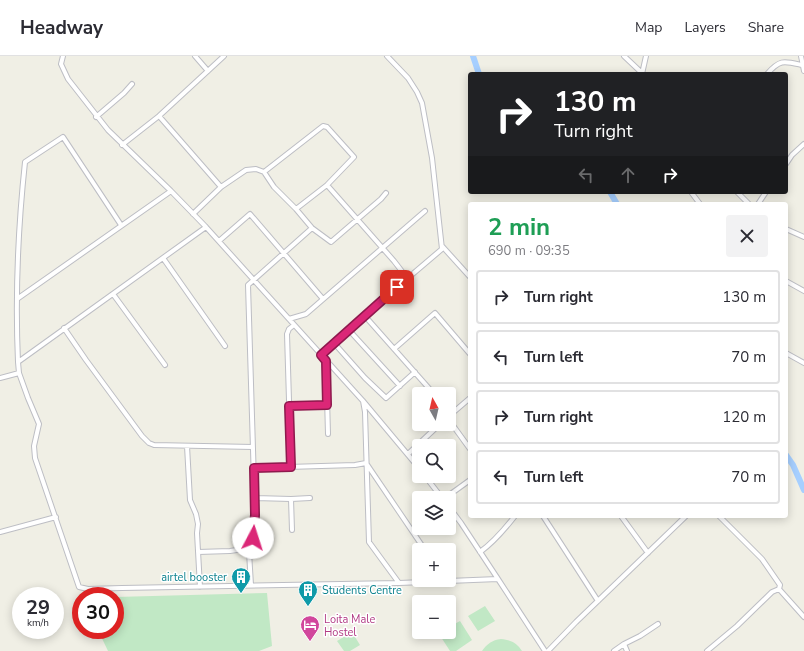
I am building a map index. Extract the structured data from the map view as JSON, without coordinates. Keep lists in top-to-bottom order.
{
  "places": {
    "building": ["airtel booster", "Students Centre"],
    "hotel": ["Loita Male Hostel"]
  },
  "north": "top",
  "page": {
    "header": "Headway",
    "nav": ["Map", "Layers", "Share"],
    "turn": ["130 m", "Turn right"],
    "heading": ["2 min", "690 m · 09:35"],
    "list": [
      {
        "name": "Turn right",
        "value": "130 m"
      },
      {
        "name": "Turn left",
        "value": "70 m"
      },
      {
        "name": "Turn right",
        "value": "120 m"
      },
      {
        "name": "Turn left",
        "value": "70 m"
      }
    ],
    "map_buttons": ["+", "−"],
    "speed": "29 km/h",
    "limit": "30"
  }
}
